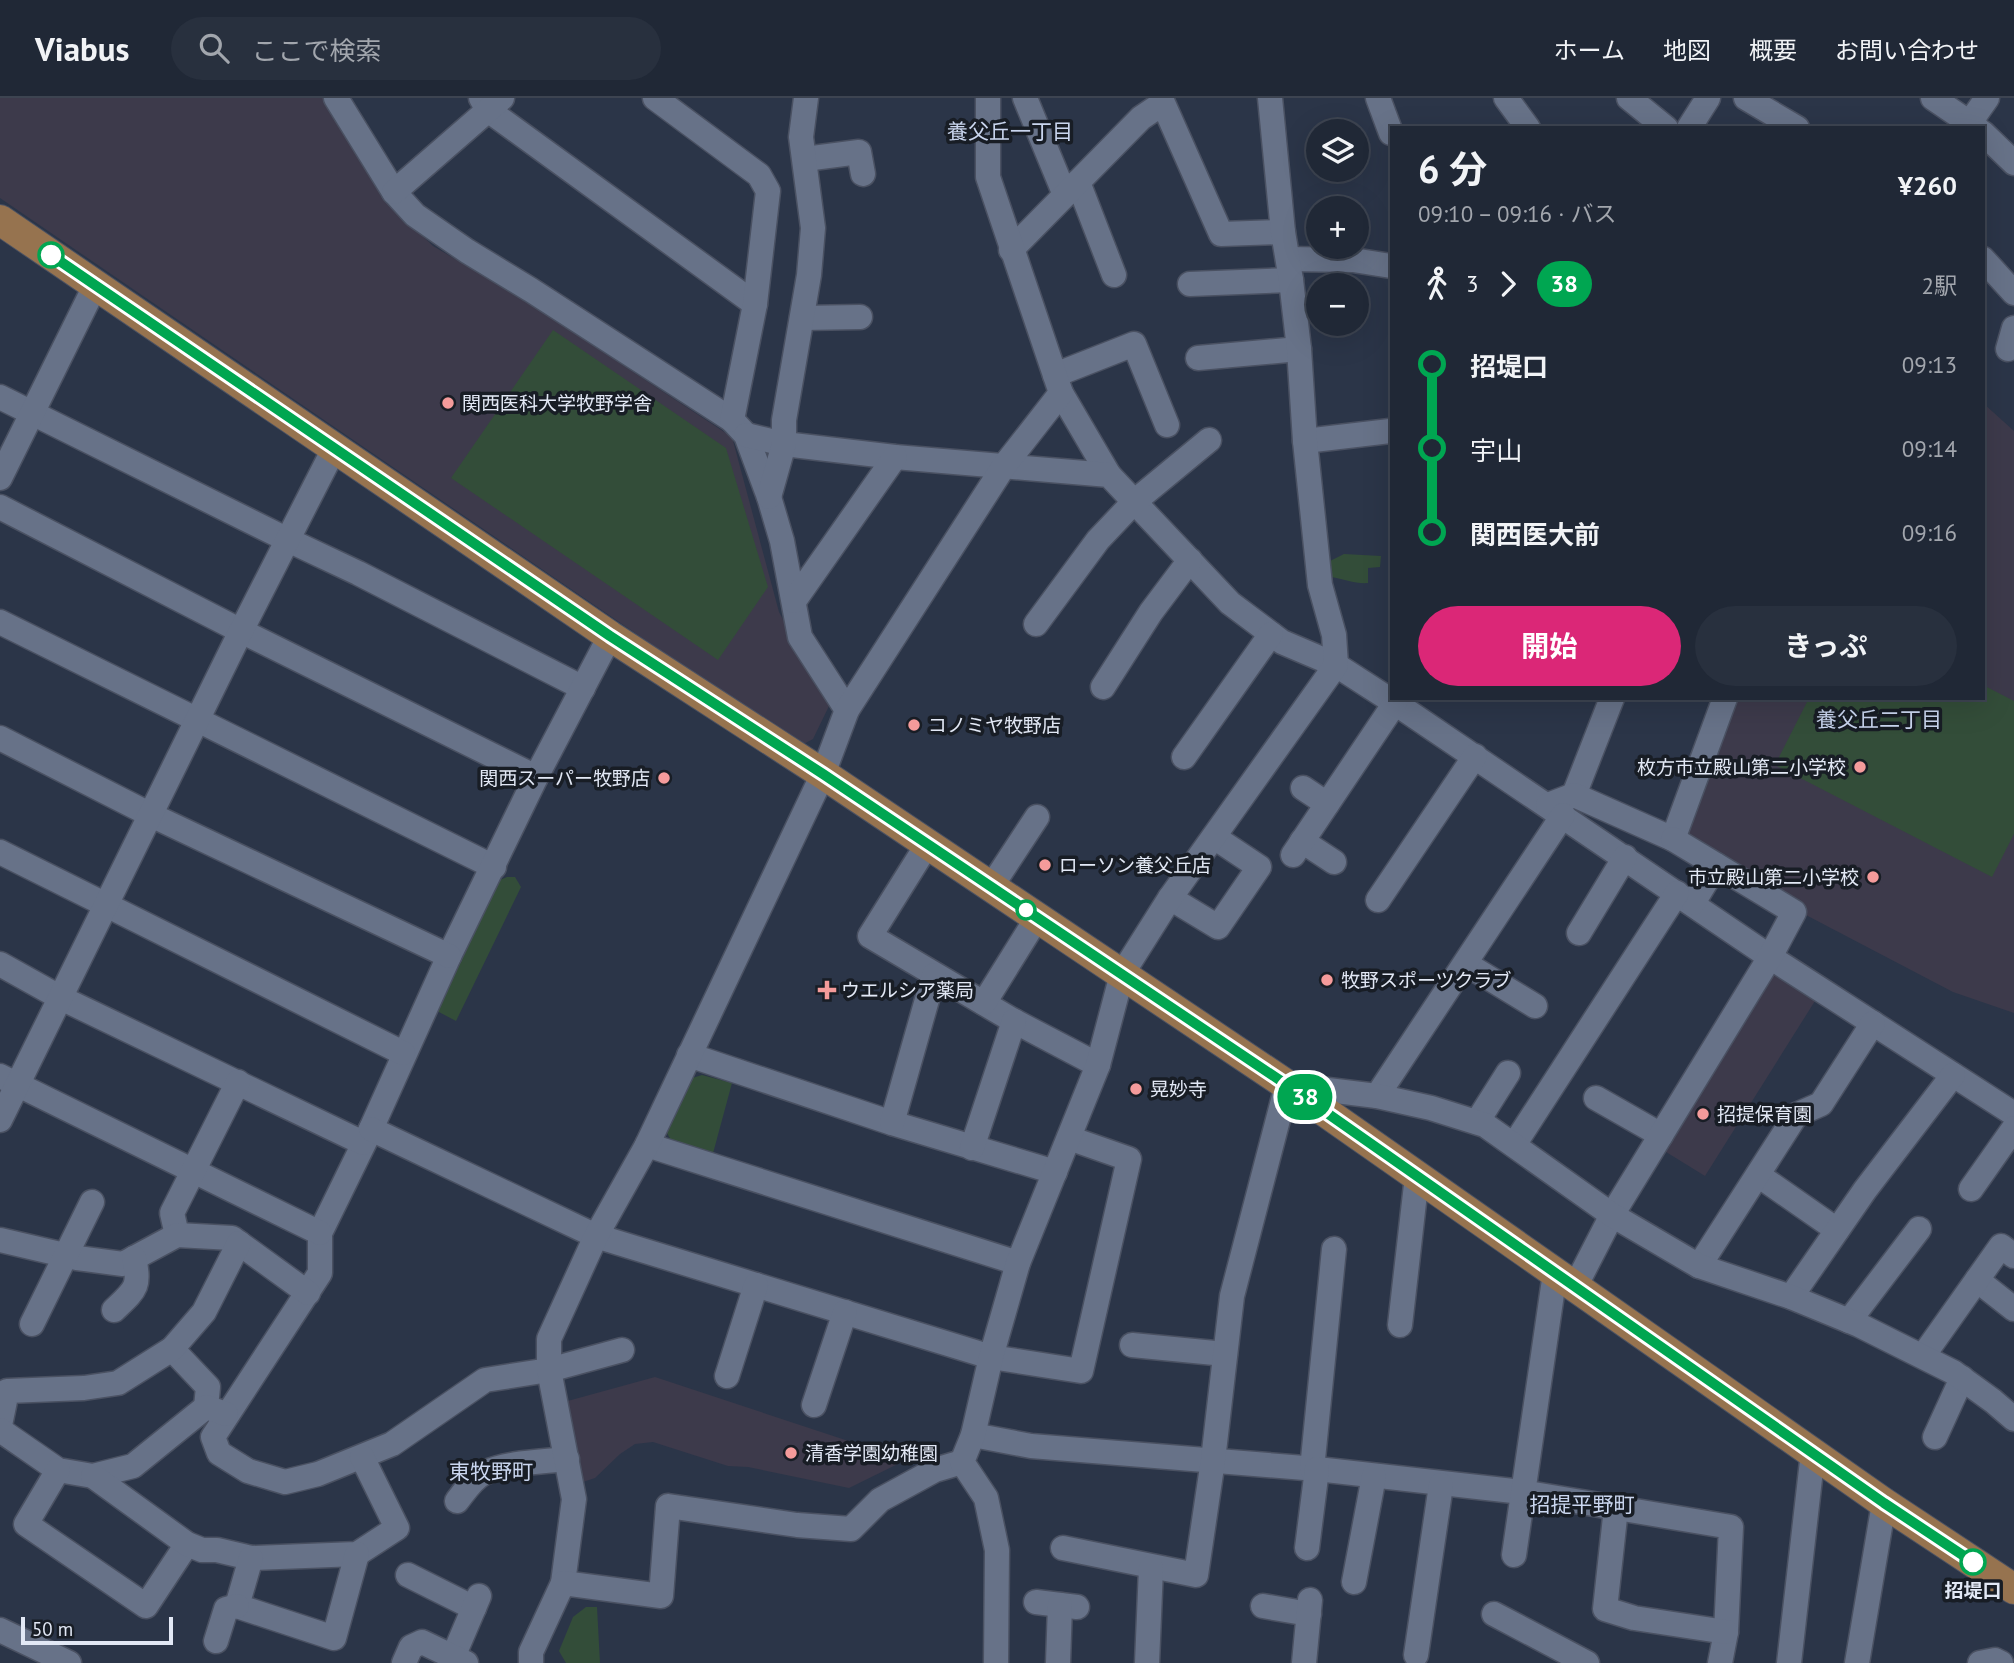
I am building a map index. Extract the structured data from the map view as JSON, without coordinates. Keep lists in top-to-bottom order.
{
  "districts": [
    "養父丘一丁目",
    "養父丘二丁目",
    "東牧野町",
    "招提平野町"
  ],
  "places": {
    "other": [
      "関西医科大学牧野学舎",
      "コノミヤ牧野店",
      "枚方市立殿山第二小学校",
      "関西スーパー牧野店",
      "ローソン養父丘店",
      "市立殿山第二小学校",
      "牧野スポーツクラブ",
      "晃妙寺",
      "招提保育園",
      "清香学園幼稚園",
      "招堤口"
    ],
    "health": ["ウエルシア薬局"]
  },
  "lines": ["bus line 38"],
  "scale_bar": "50 m",
  "page": {
    "header": "Viabus",
    "search": "ここで検索",
    "nav": [
      "ホーム",
      "地図",
      "概要",
      "お問い合わせ"
    ],
    "on_map": "38",
    "map_buttons": ["+", "−"],
    "heading": ["6 分", "09:10 – 09:16 · バス", "¥260"],
    "legs": ["3", "38", "2駅"],
    "list": [
      {
        "name": "招堤口",
        "value": "09:13"
      },
      {
        "name": "宇山",
        "value": "09:14"
      },
      {
        "name": "関西医大前",
        "value": "09:16"
      }
    ],
    "buttons": ["開始", "きっぷ"],
    "scale": "50 m"
  }
}
